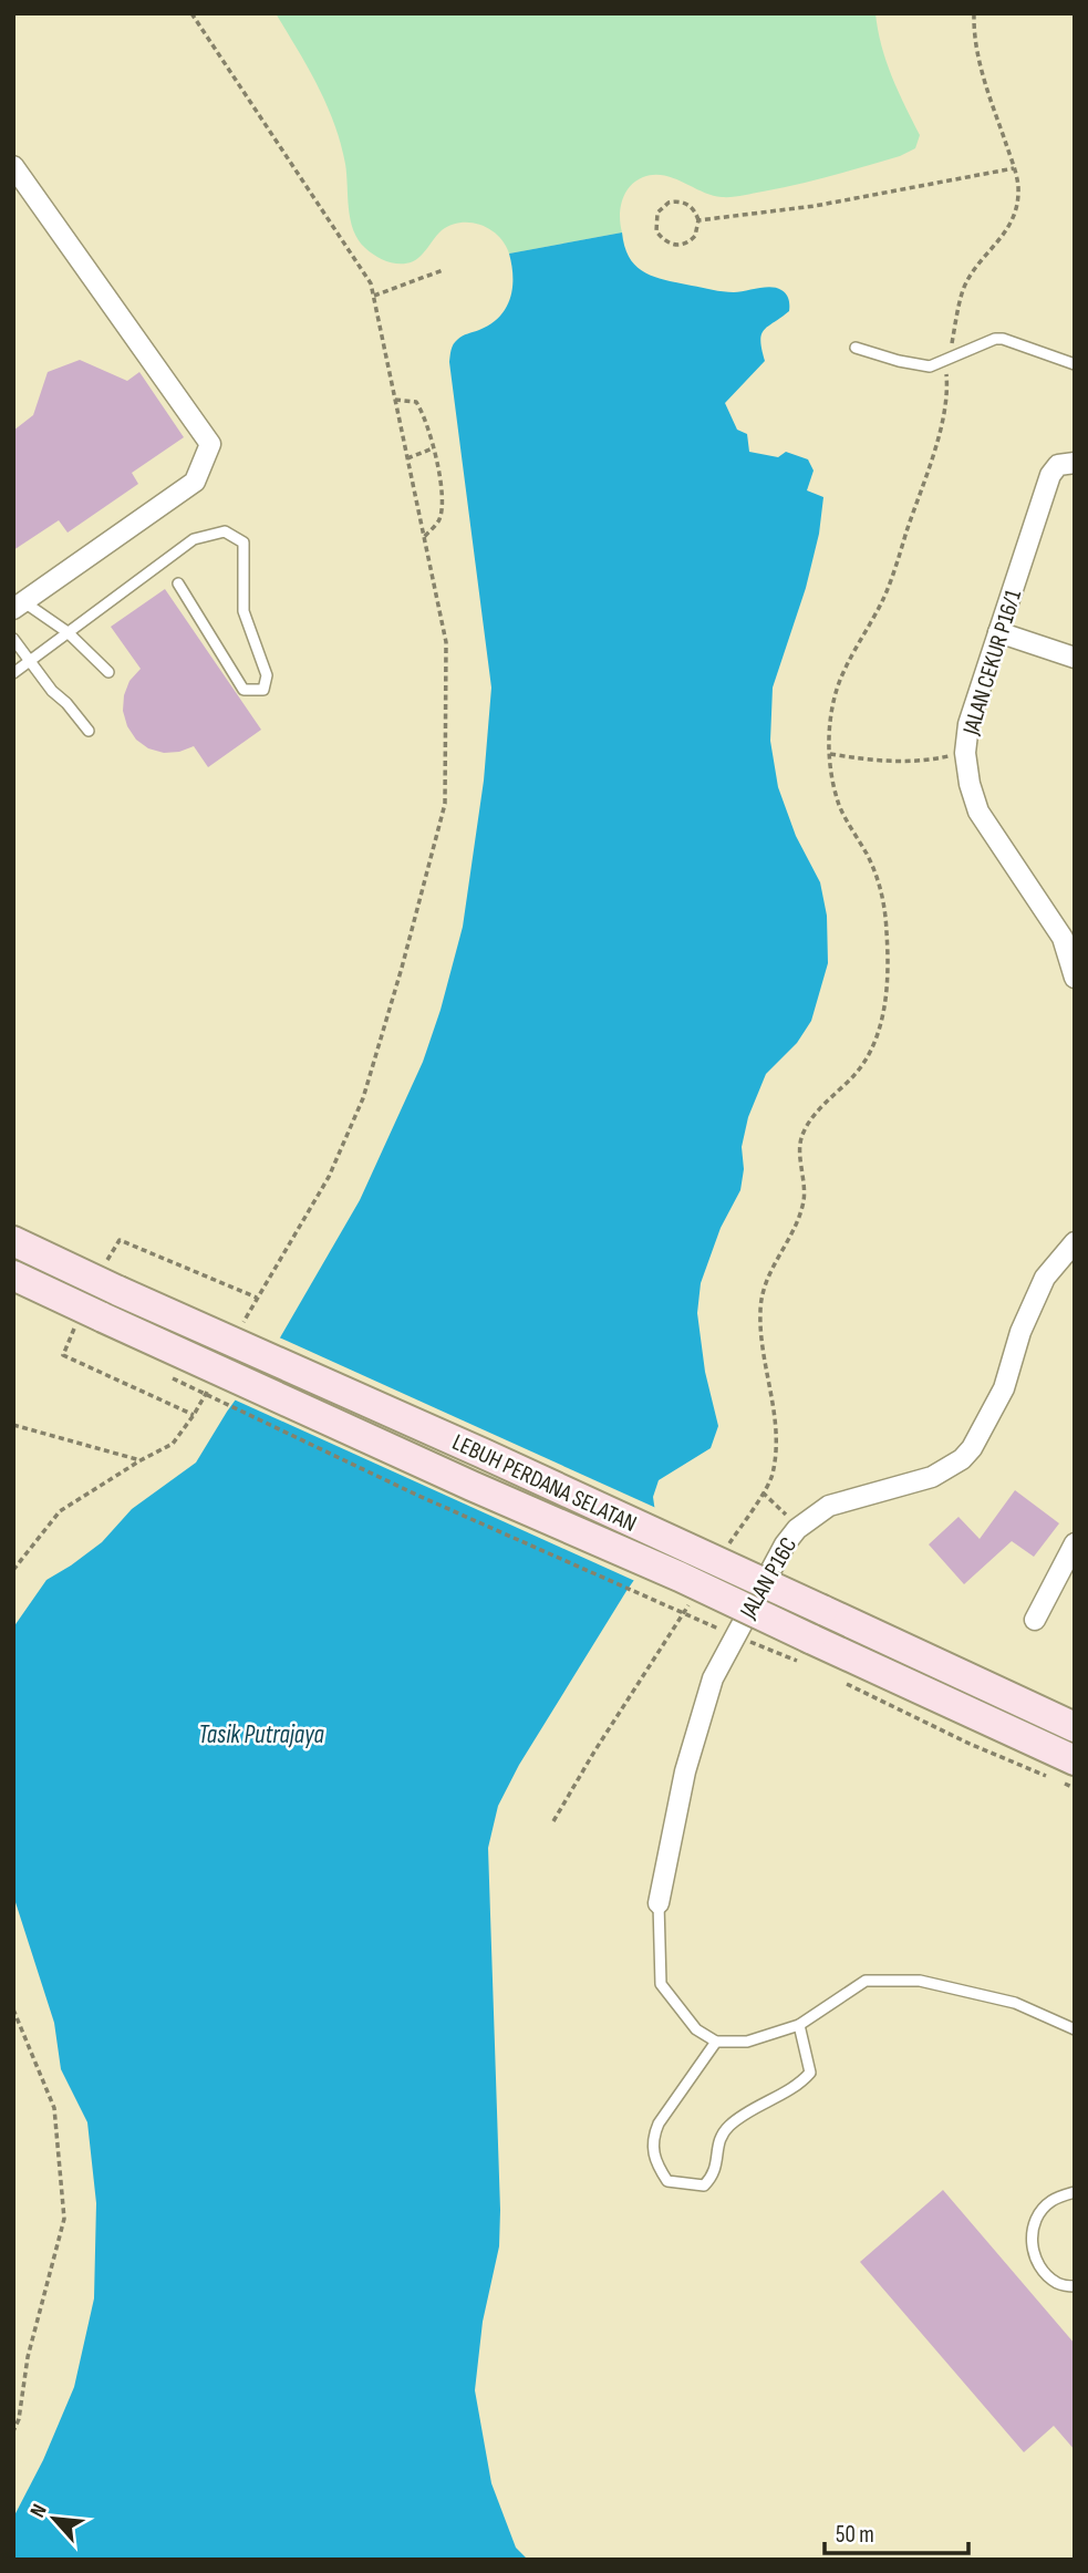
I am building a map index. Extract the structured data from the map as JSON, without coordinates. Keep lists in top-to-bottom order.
{
  "streets": {
    "main road": ["LEBUH PERDANA SELATAN"],
    "street": ["JALAN CEKUR P16/1", "JALAN P16C"]
  },
  "water": ["Tasik Putrajaya"],
  "scale_bar": "50 m",
  "north": "top left"
}
